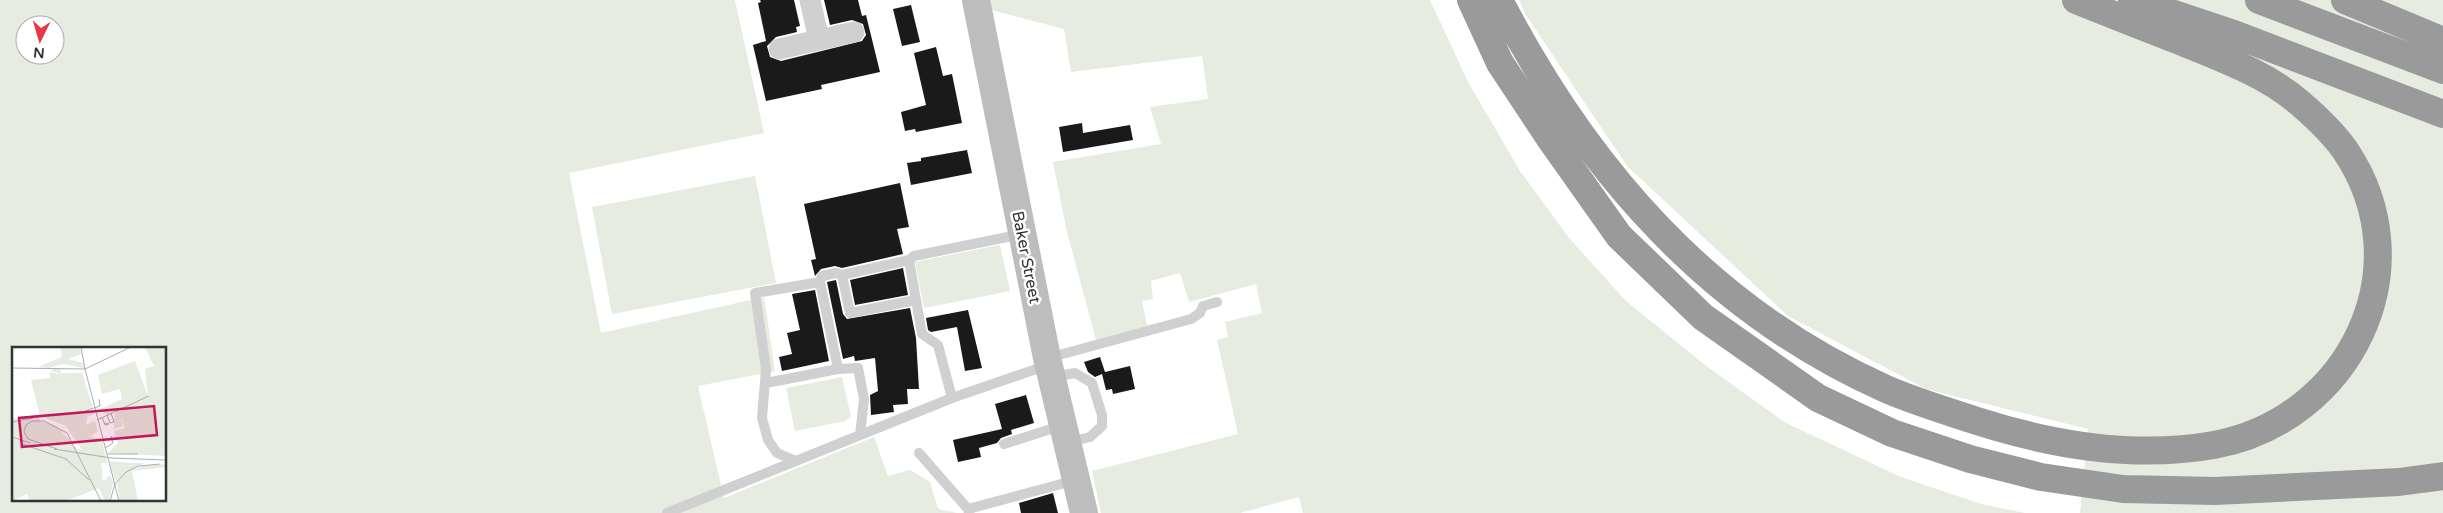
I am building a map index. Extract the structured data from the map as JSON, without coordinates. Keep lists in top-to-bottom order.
{
  "streets": {
    "main road": ["Baker Street"]
  },
  "north": "bottom"
}
